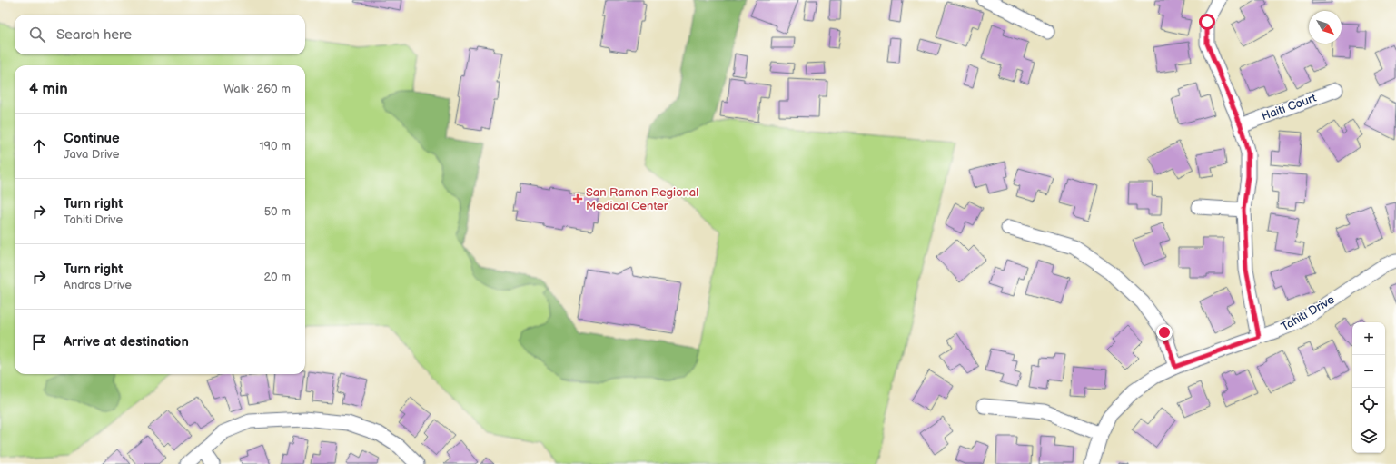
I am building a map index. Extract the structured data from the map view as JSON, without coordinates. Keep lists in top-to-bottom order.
{
  "streets": {
    "street": ["Haiti Court", "Tahiti Drive"]
  },
  "places": {
    "health": ["San Ramon Regional Medical Center"]
  },
  "north": "bottom right",
  "page": {
    "search": "Search here",
    "heading": ["4 min", "Walk · 260 m"],
    "list": [
      ["Continue", "Java Drive", "190 m"],
      ["Turn right", "Tahiti Drive", "50 m"],
      ["Turn right", "Andros Drive", "20 m"],
      "Arrive at destination"
    ],
    "map_buttons": ["+", "−"]
  }
}
